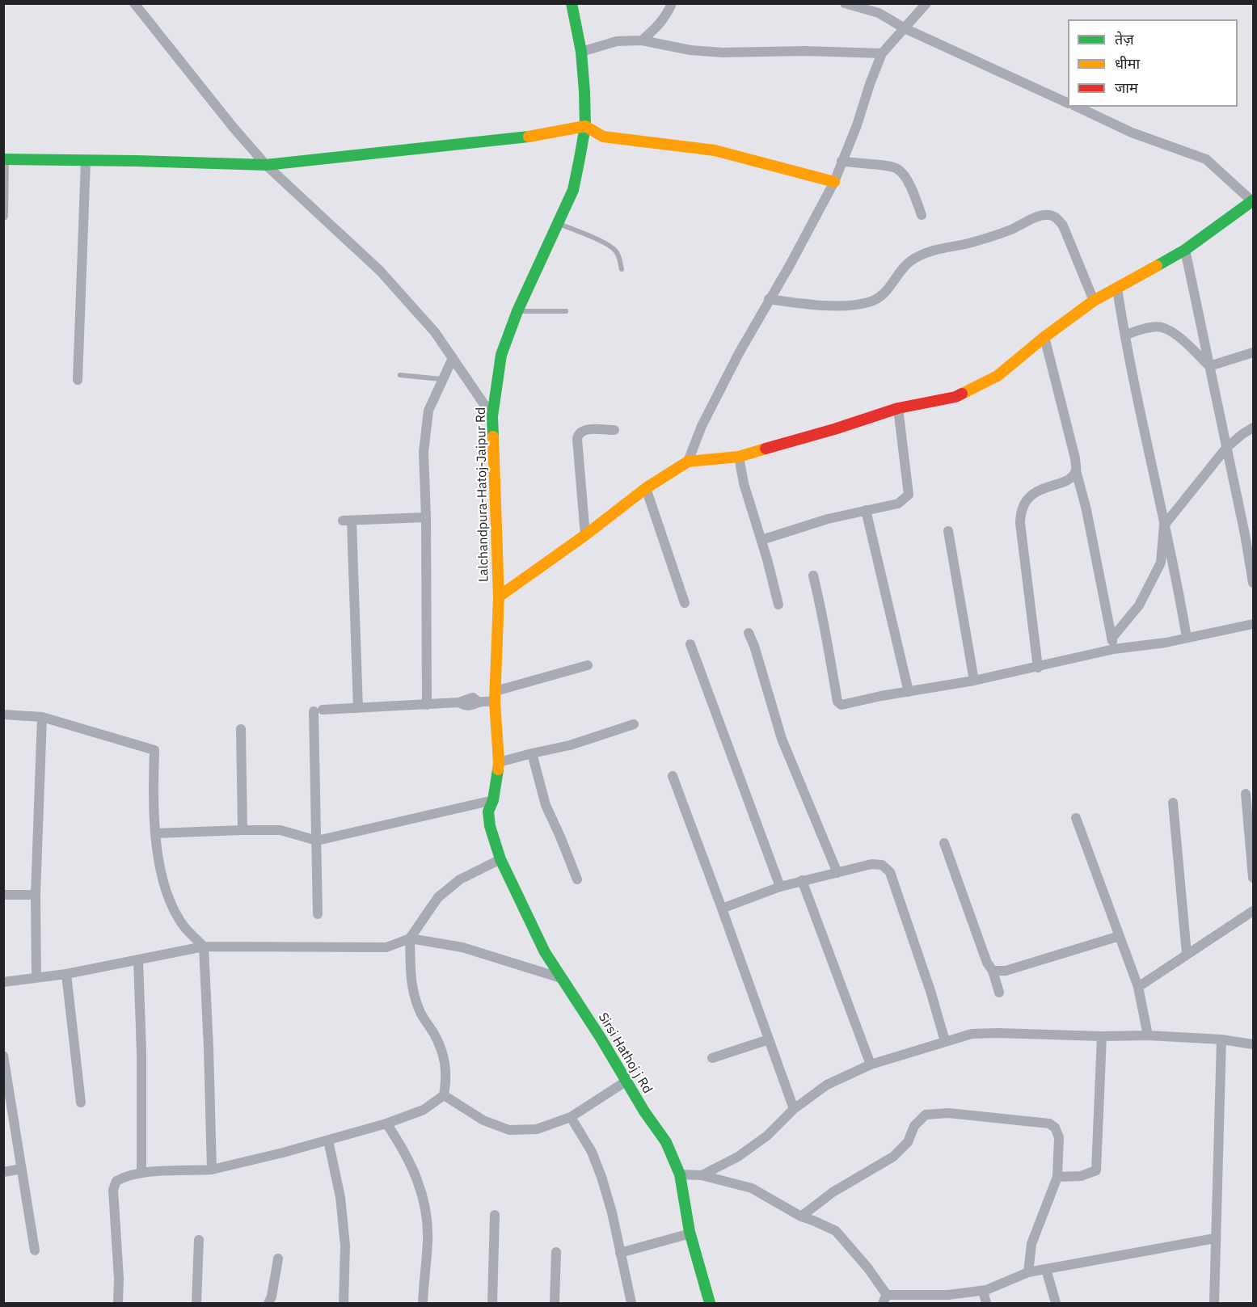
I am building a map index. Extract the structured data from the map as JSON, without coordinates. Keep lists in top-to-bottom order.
{
  "streets": {
    "street": ["Lalchandpura-Hatoj-Jaipur Rd", "Sirsi Hathoj j Rd"]
  },
  "crossings": [
    ["Lalchandpura-Hatoj-Jaipur Rd", "Sirsi Hathoj j Rd"]
  ],
  "legend": ["तेज़", "धीमा", "जाम"]
}
